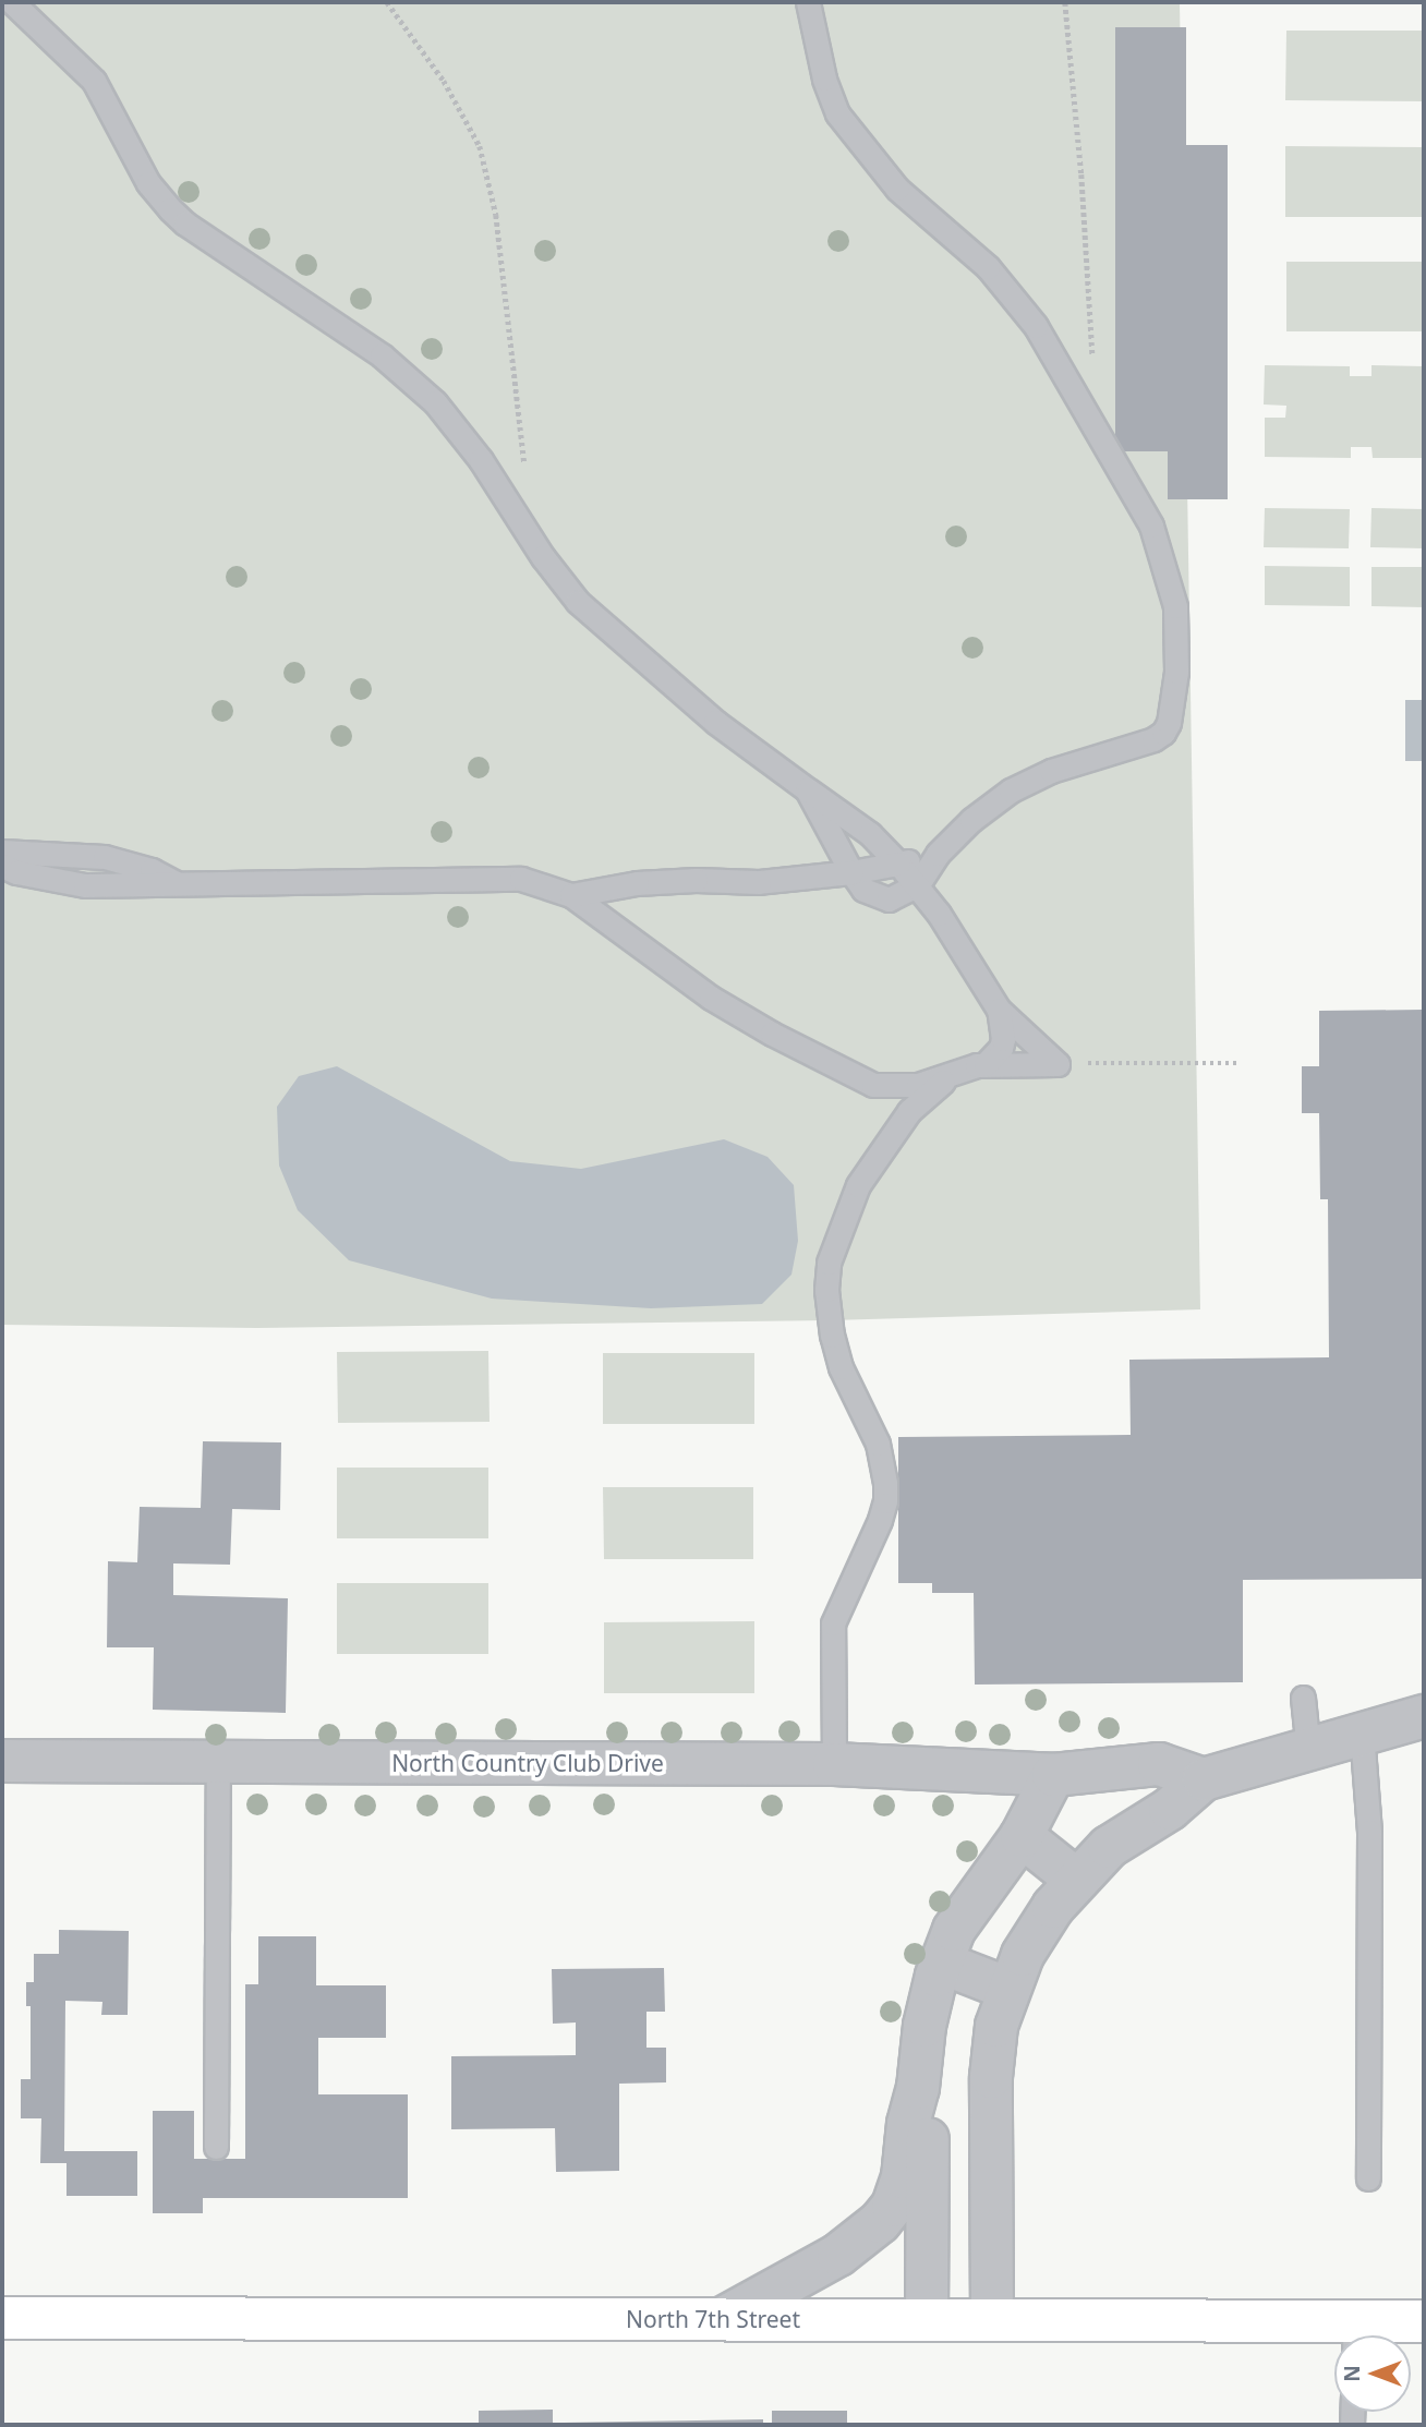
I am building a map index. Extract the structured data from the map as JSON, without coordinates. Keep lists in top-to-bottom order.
{
  "streets": {
    "main road": ["North 7th Street"],
    "street": ["North Country Club Drive"]
  },
  "north": "left"
}
